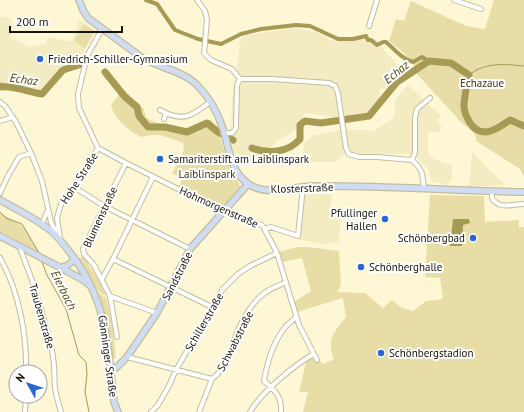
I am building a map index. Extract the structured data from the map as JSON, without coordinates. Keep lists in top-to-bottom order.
{
  "streets": {
    "main road": ["Klosterstraße", "Sandstraße", "Gönninger Straße"],
    "street": [
      "Hohe Straße",
      "Hohmorgenstraße",
      "Blumenstraße",
      "Traubenstraße",
      "Schillerstraße",
      "Schwabstraße"
    ]
  },
  "crossings": [
    ["Hohe Straße", "Hohmorgenstraße"],
    ["Hohe Straße", "Gönninger Straße"],
    ["Klosterstraße", "Hohmorgenstraße"],
    ["Klosterstraße", "Sandstraße"],
    ["Hohmorgenstraße", "Blumenstraße"],
    ["Hohmorgenstraße", "Sandstraße"],
    ["Sandstraße", "Gönninger Straße"]
  ],
  "water": ["Echaz", "Eierbach"],
  "parks": ["Echazaue", "Laiblinspark"],
  "places": [
    "Friedrich-Schiller-Gymnasium",
    "Samariterstift am Laiblinspark",
    "Pfullinger Hallen",
    "Schönbergbad",
    "Schönberghalle",
    "Schönbergstadion"
  ],
  "scale_bar": "200 m",
  "north": "top left"
}
